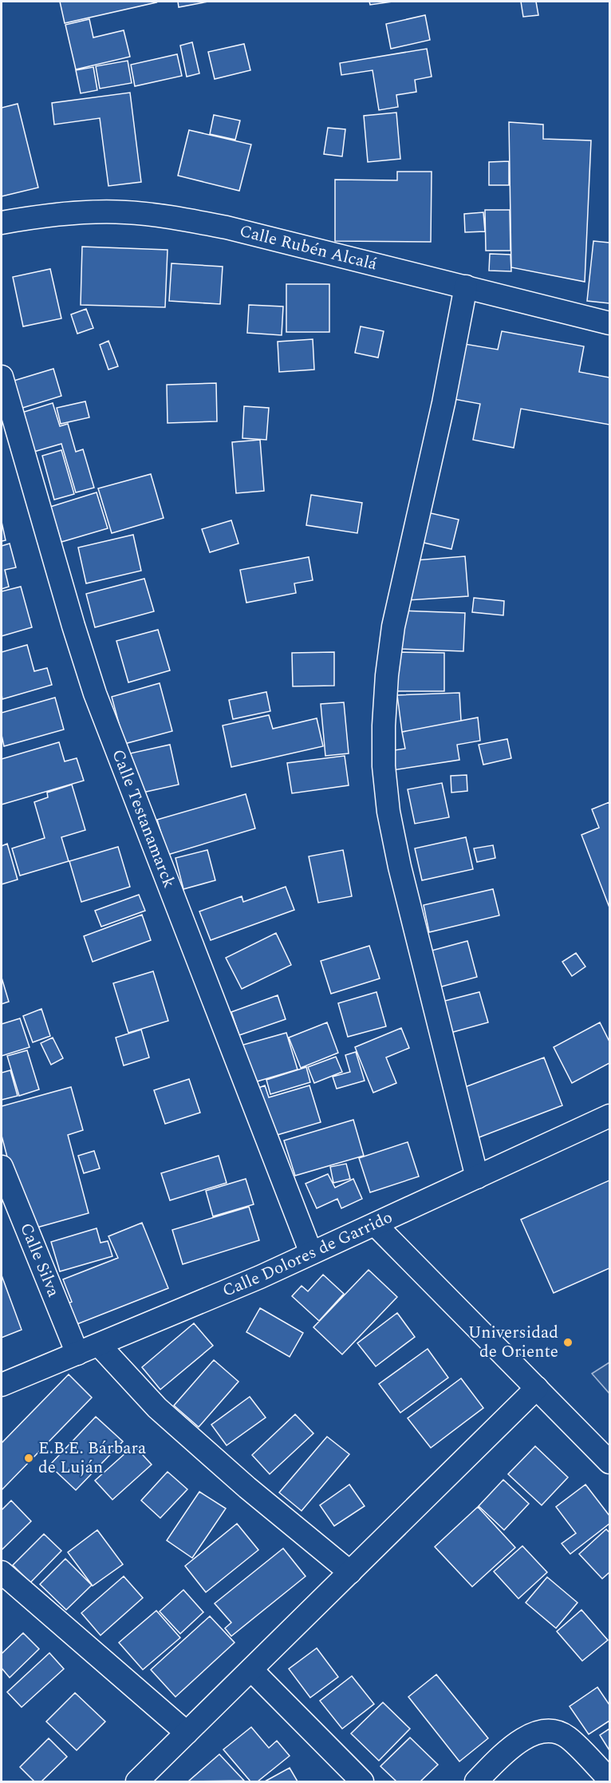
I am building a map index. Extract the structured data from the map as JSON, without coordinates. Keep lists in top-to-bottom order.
{
  "streets": {
    "street": [
      "Calle Rubén Alcalá",
      "Calle Testanamarck",
      "Calle Dolores de Garrido",
      "Calle Silva"
    ]
  },
  "crossings": [
    ["Calle Testanamarck", "Calle Dolores de Garrido"],
    ["Calle Dolores de Garrido", "Calle Silva"]
  ],
  "places": ["Universidad de Oriente", "E.B.E. Bárbara de Luján"]
}
